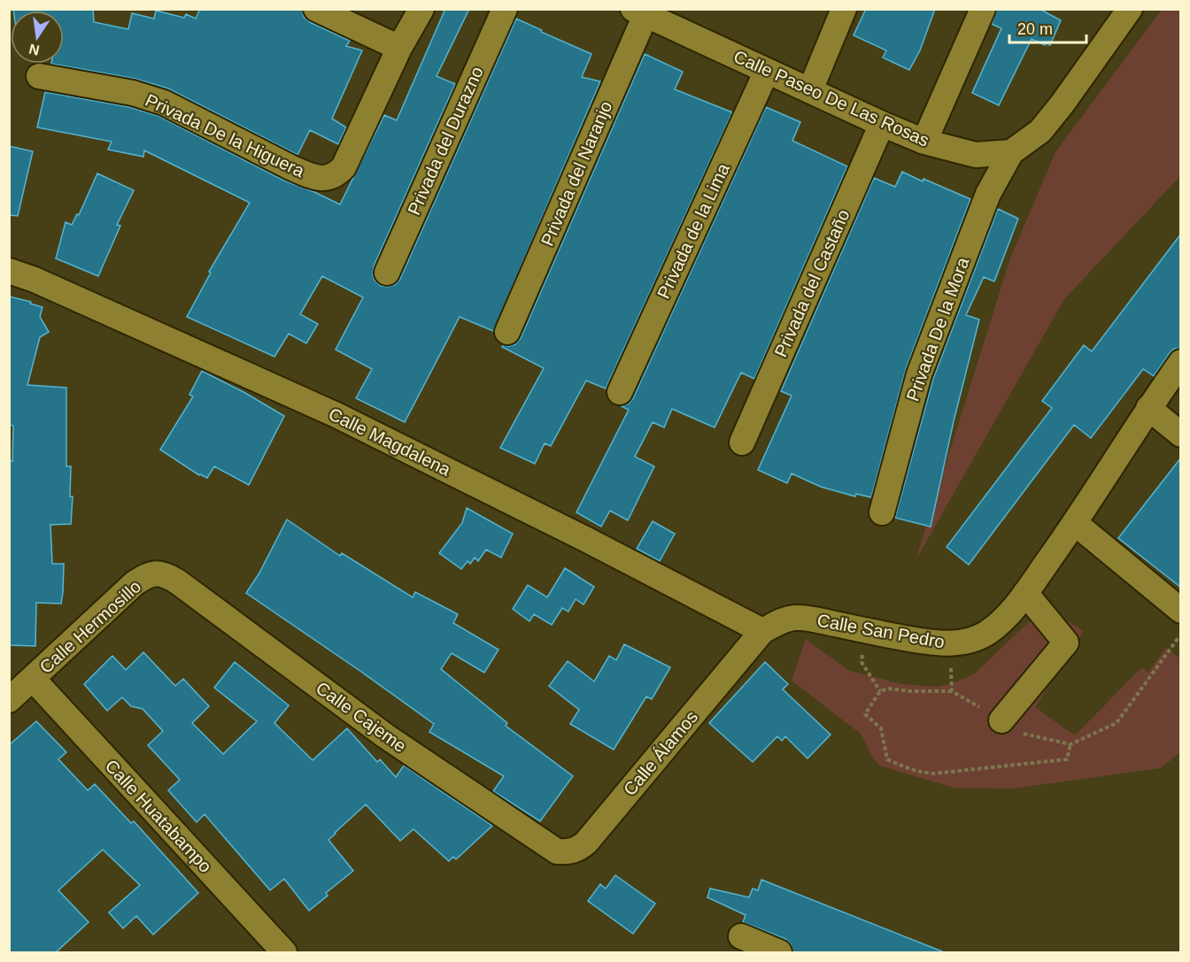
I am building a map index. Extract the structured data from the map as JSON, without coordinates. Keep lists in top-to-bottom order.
{
  "streets": {
    "street": [
      "Calle Paseo De Las Rosas",
      "Privada De la Higuera",
      "Privada del Durazno",
      "Privada del Naranjo",
      "Privada de la Lima",
      "Privada del Castaño",
      "Privada De la Mora",
      "Calle Magdalena",
      "Calle Hermosillo",
      "Calle San Pedro",
      "Calle Cajeme",
      "Calle Álamos",
      "Calle Huatabampo"
    ]
  },
  "crossings": [
    ["Calle Paseo De Las Rosas", "Privada del Naranjo"],
    ["Calle Paseo De Las Rosas", "Privada de la Lima"],
    ["Calle Paseo De Las Rosas", "Privada del Castaño"],
    ["Calle Paseo De Las Rosas", "Privada De la Mora"],
    ["Calle Magdalena", "Calle San Pedro"],
    ["Calle Magdalena", "Calle Álamos"],
    ["Calle Hermosillo", "Calle Cajeme"],
    ["Calle Hermosillo", "Calle Huatabampo"],
    ["Calle San Pedro", "Calle Álamos"],
    ["Calle Cajeme", "Calle Álamos"]
  ],
  "scale_bar": "20 m",
  "north": "bottom"
}
